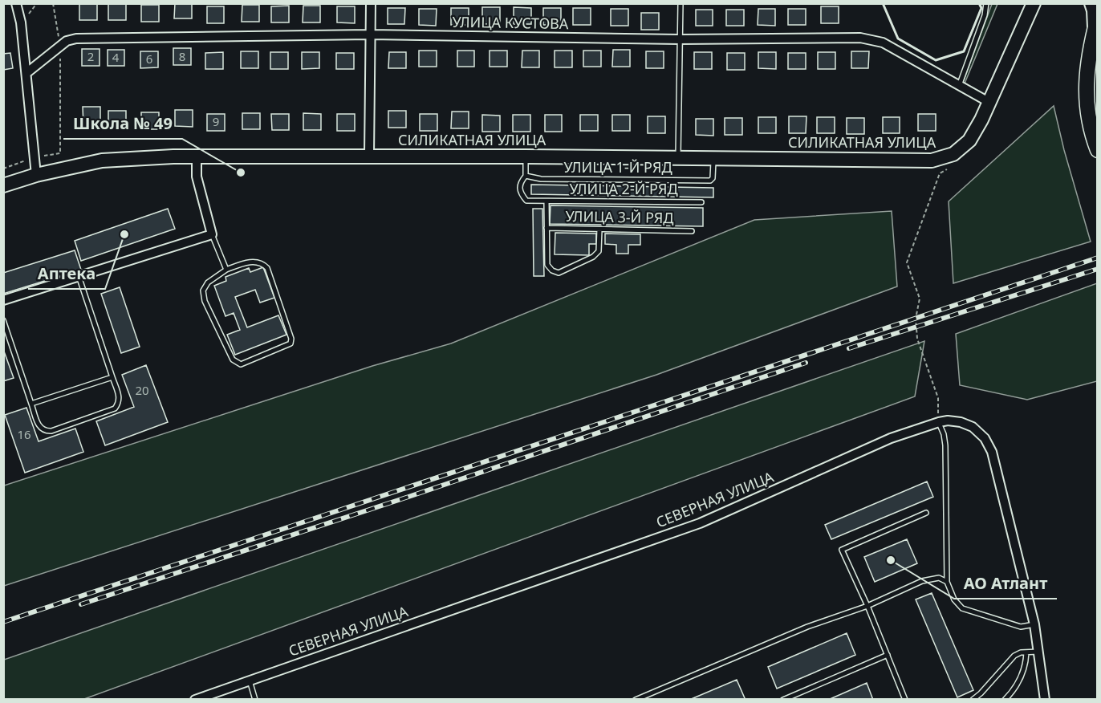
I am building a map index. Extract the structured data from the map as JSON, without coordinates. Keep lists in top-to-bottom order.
{
  "streets": {
    "street": ["УЛИЦА КУСТОВА", "СИЛИКАТНАЯ УЛИЦА", "СЕВЕРНАЯ УЛИЦА"],
    "lane": ["УЛИЦА 1-Й РЯД", "УЛИЦА 2-Й РЯД", "УЛИЦА 3-Й РЯД"]
  },
  "crossings": [
    ["СИЛИКАТНАЯ УЛИЦА", "УЛИЦА 1-Й РЯД"],
    ["УЛИЦА 1-Й РЯД", "УЛИЦА 2-Й РЯД"]
  ],
  "places": ["Школа № 49", "Аптека", "АО Атлант"],
  "house_numbers": [
    "2",
    "8",
    "4",
    "6",
    "9",
    "20",
    "16"
  ]
}
